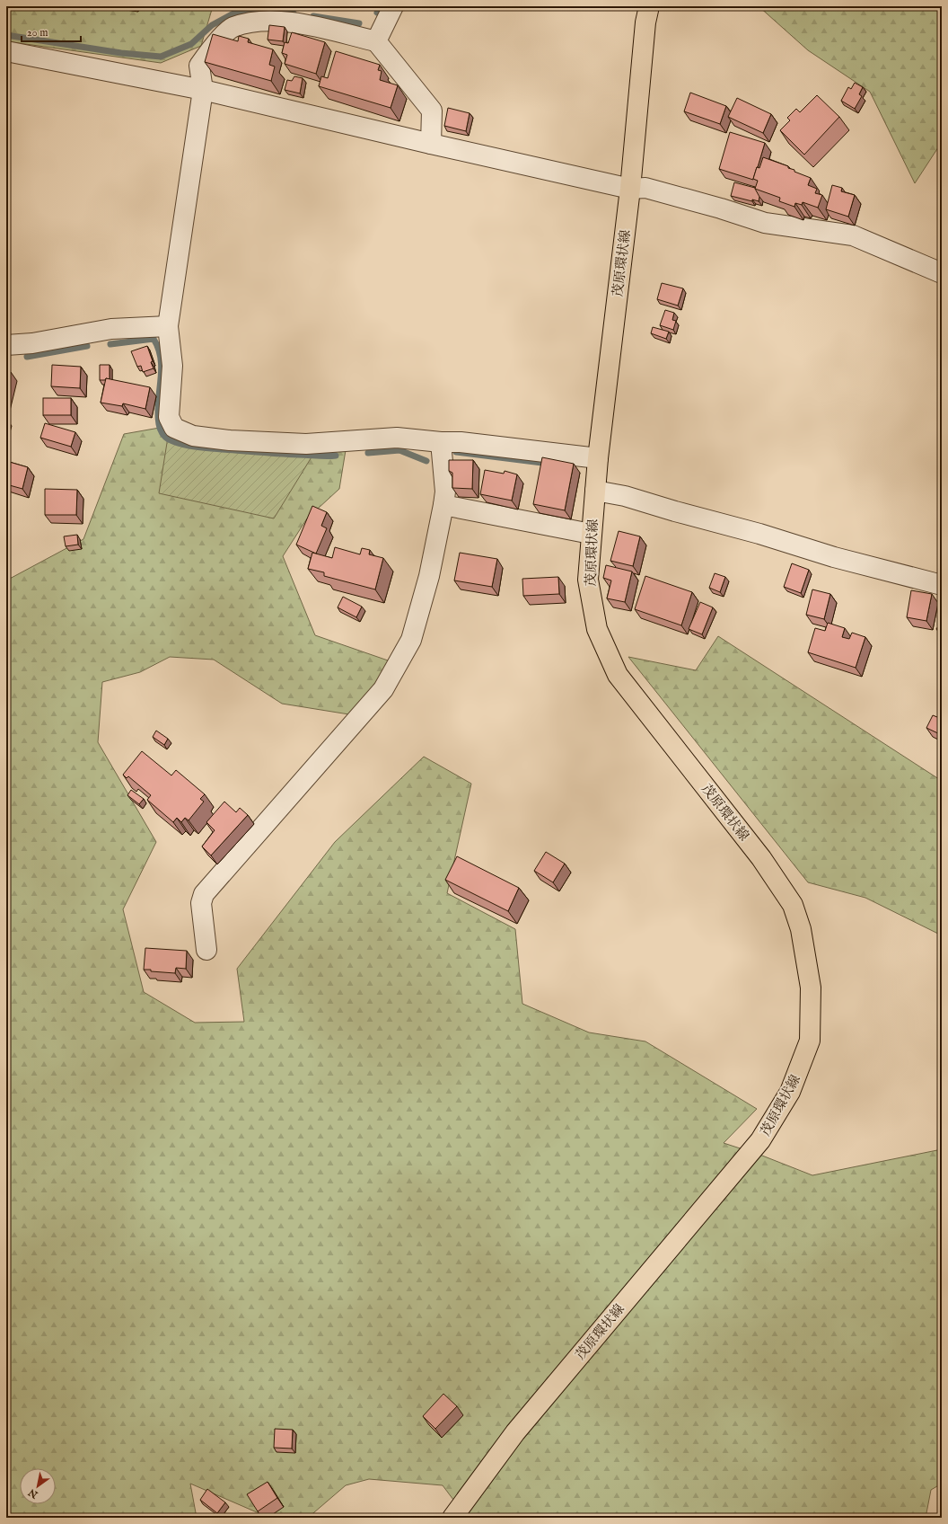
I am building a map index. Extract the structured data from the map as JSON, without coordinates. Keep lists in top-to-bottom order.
{
  "streets": {
    "main road": ["茂原環状線"]
  },
  "scale_bar": "20 m",
  "north": "bottom left"
}
